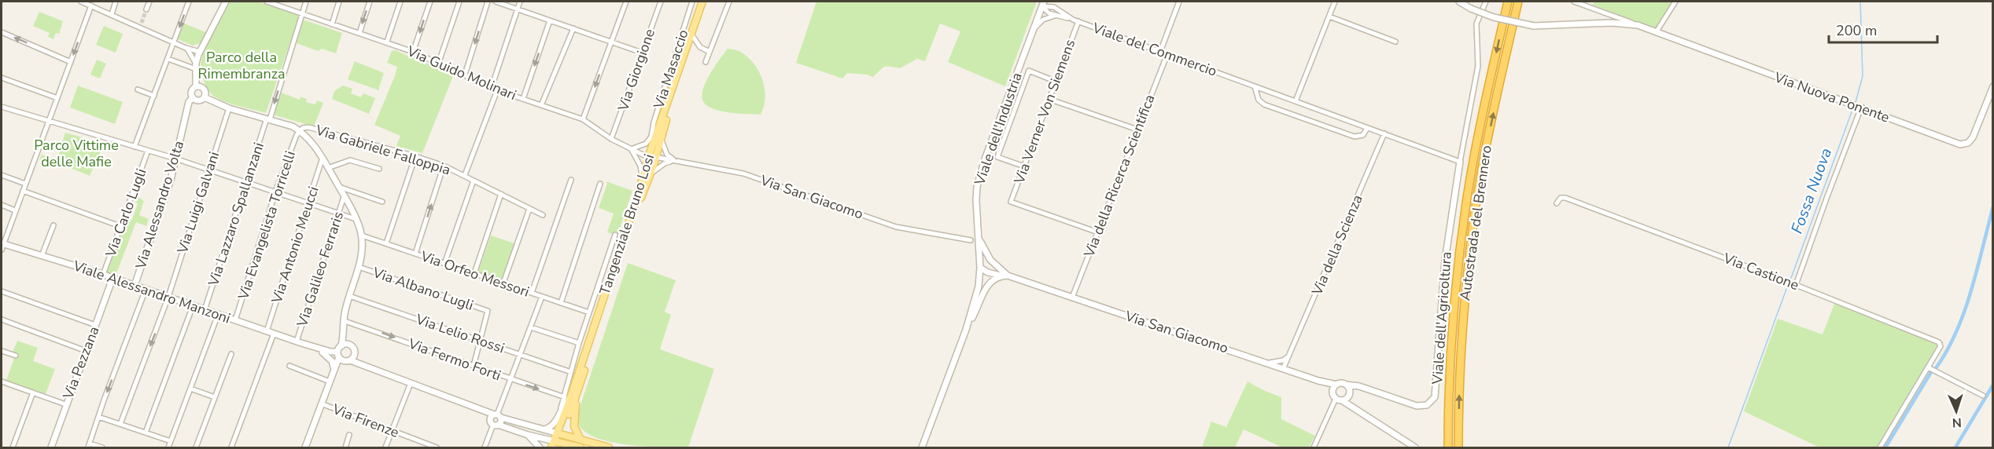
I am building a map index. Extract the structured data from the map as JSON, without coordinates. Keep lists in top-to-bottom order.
{
  "streets": {
    "highway": ["Autostrada del Brennero"],
    "main road": ["Tangenziale Bruno Losi"],
    "street": [
      "Viale del Commercio",
      "Via Masaccio",
      "Via Giorgione",
      "Via Guido Molinari",
      "Via Nuova Ponente",
      "Via Verner Von Siemens",
      "Viale dell'Industria",
      "Via Gabriele Falloppia",
      "Via della Ricerca Scientifica",
      "Via San Giacomo",
      "Via Luigi Galvani",
      "Via Alessandro Volta",
      "Via Carlo Lugli",
      "Via Lazzaro Spallanzani",
      "Via Evangelista Torricelli",
      "Via Antonio Meucci",
      "Via della Scienza",
      "Via Galileo Ferraris",
      "Via Castione",
      "Via Orfeo Messori",
      "Via Albano Lugli",
      "Viale Alessandro Manzoni",
      "Viale dell'Agricoltura",
      "Via Lelio Rossi",
      "Via Fermo Forti",
      "Via Pezzana",
      "Via Firenze"
    ]
  },
  "crossings": [
    ["Viale del Commercio", "Via Verner Von Siemens"],
    ["Viale del Commercio", "Via della Ricerca Scientifica"],
    ["Viale del Commercio", "Via della Scienza"],
    ["Viale del Commercio", "Viale dell'Agricoltura"],
    ["Via Giorgione", "Via Guido Molinari"],
    ["Via Guido Molinari", "Via San Giacomo"],
    ["Via Guido Molinari", "Via Lazzaro Spallanzani"],
    ["Via Guido Molinari", "Tangenziale Bruno Losi"],
    ["Via Verner Von Siemens", "Via della Ricerca Scientifica"],
    ["Viale dell'Industria", "Via San Giacomo"],
    ["Via Gabriele Falloppia", "Via Evangelista Torricelli"],
    ["Via della Ricerca Scientifica", "Via San Giacomo"],
    ["Via San Giacomo", "Tangenziale Bruno Losi"],
    ["Via San Giacomo", "Via della Scienza"],
    ["Via San Giacomo", "Viale dell'Agricoltura"],
    ["Via Luigi Galvani", "Viale Alessandro Manzoni"],
    ["Via Alessandro Volta", "Viale Alessandro Manzoni"],
    ["Via Carlo Lugli", "Viale Alessandro Manzoni"],
    ["Via Lazzaro Spallanzani", "Viale Alessandro Manzoni"],
    ["Tangenziale Bruno Losi", "Via Fermo Forti"],
    ["Via Evangelista Torricelli", "Viale Alessandro Manzoni"],
    ["Via Antonio Meucci", "Viale Alessandro Manzoni"],
    ["Via Galileo Ferraris", "Viale Alessandro Manzoni"],
    ["Via Albano Lugli", "Via Lelio Rossi"],
    ["Viale Alessandro Manzoni", "Via Pezzana"]
  ],
  "water": ["Fossa Nuova"],
  "parks": ["Parco della Rimembranza", "Parco Vittime delle Mafie"],
  "scale_bar": "200 m",
  "north": "bottom"
}
